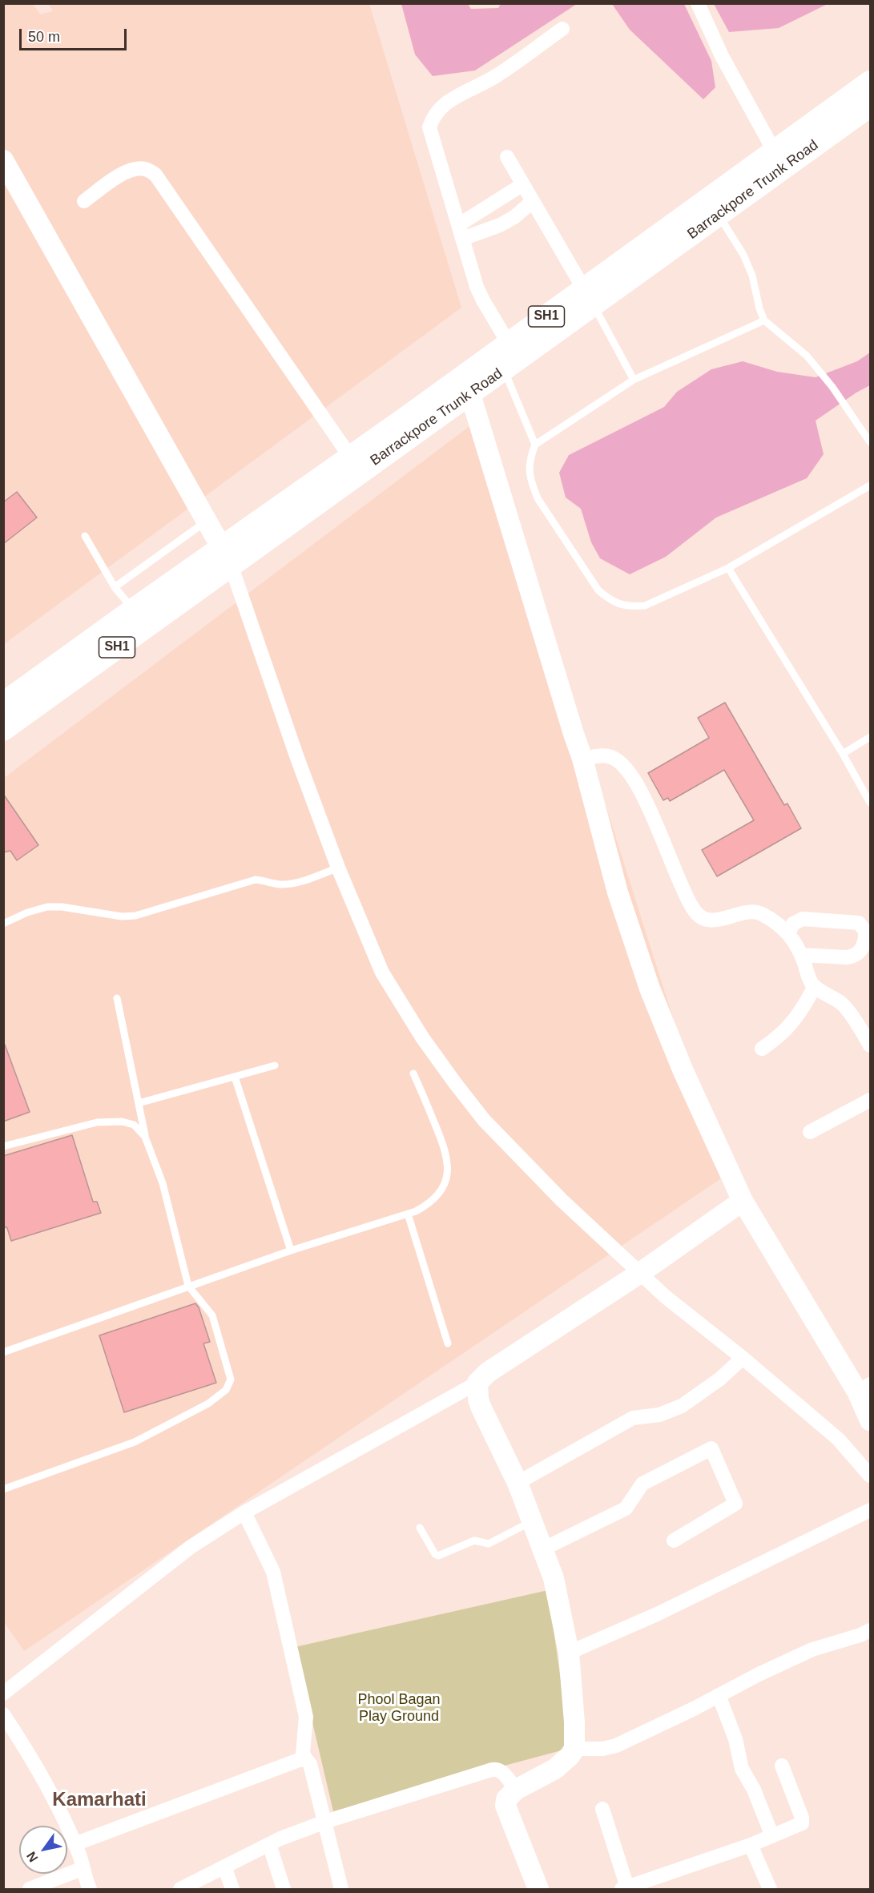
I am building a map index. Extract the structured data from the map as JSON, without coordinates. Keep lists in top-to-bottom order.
{
  "streets": {
    "main road": ["Barrackpore Trunk Road", "SH1"]
  },
  "districts": ["Kamarhati"],
  "parks": ["Phool Bagan Play Ground"],
  "scale_bar": "50 m",
  "north": "bottom left"
}
